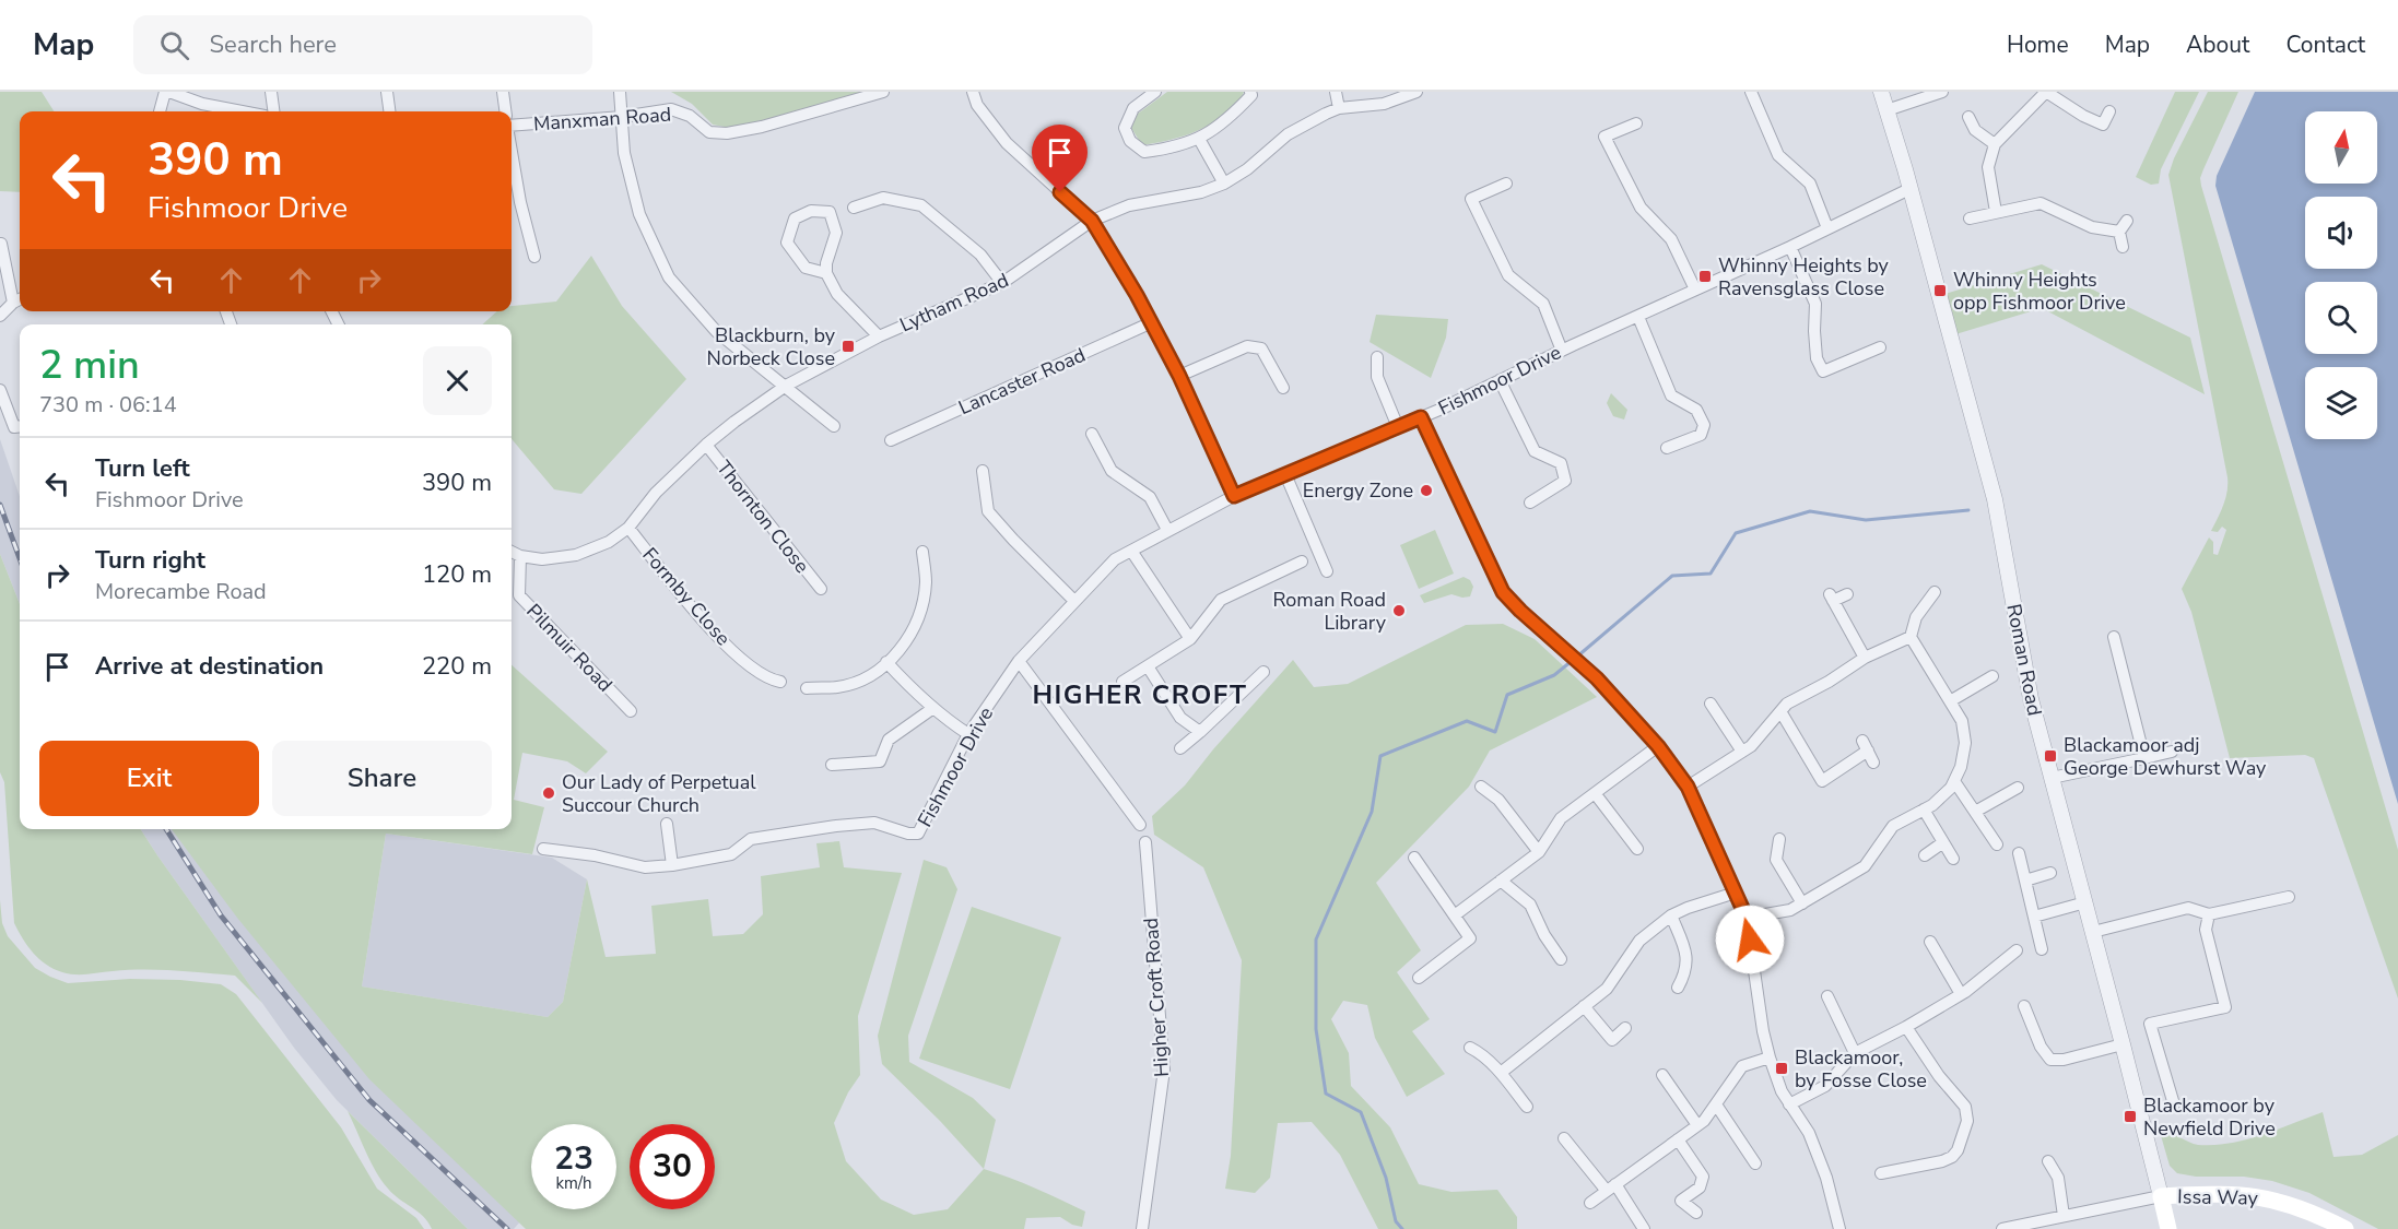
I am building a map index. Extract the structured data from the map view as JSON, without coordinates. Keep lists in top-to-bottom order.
{
  "streets": {
    "main road": ["Roman Road", "Issa Way"],
    "street": [
      "Manxman Road",
      "Lytham Road",
      "Fishmoor Drive",
      "Lancaster Road",
      "Thornton Close",
      "Formby Close",
      "Pilmuir Road",
      "Higher Croft Road"
    ]
  },
  "crossings": [
    ["Lytham Road", "Thornton Close"],
    ["Lytham Road", "Formby Close"],
    ["Lytham Road", "Pilmuir Road"],
    ["Fishmoor Drive", "Roman Road"],
    ["Roman Road", "Issa Way"]
  ],
  "districts": ["HIGHER CROFT"],
  "places": {
    "transit": [
      "Whinny Heights by Ravensglass Close",
      "Whinny Heights opp Fishmoor Drive",
      "Blackburn, by Norbeck Close",
      "Blackamoor adj George Dewhurst Way",
      "Blackamoor, by Fosse Close",
      "Blackamoor by Newfield Drive"
    ],
    "other": ["Energy Zone", "Roman Road Library", "Our Lady of Perpetual Succour Church"]
  },
  "north": "top",
  "page": {
    "header": "Map",
    "search": "Search here",
    "nav": [
      "Home",
      "Map",
      "About",
      "Contact"
    ],
    "turn": ["390 m", "Fishmoor Drive"],
    "heading": ["2 min", "730 m · 06:14"],
    "list": [
      {
        "name": "Turn left",
        "note": "Fishmoor Drive",
        "value": "390 m"
      },
      {
        "name": "Turn right",
        "note": "Morecambe Road",
        "value": "120 m"
      },
      {
        "name": "Arrive at destination",
        "value": "220 m"
      }
    ],
    "buttons": ["Exit", "Share"],
    "speed": "23 km/h",
    "limit": "30"
  }
}
